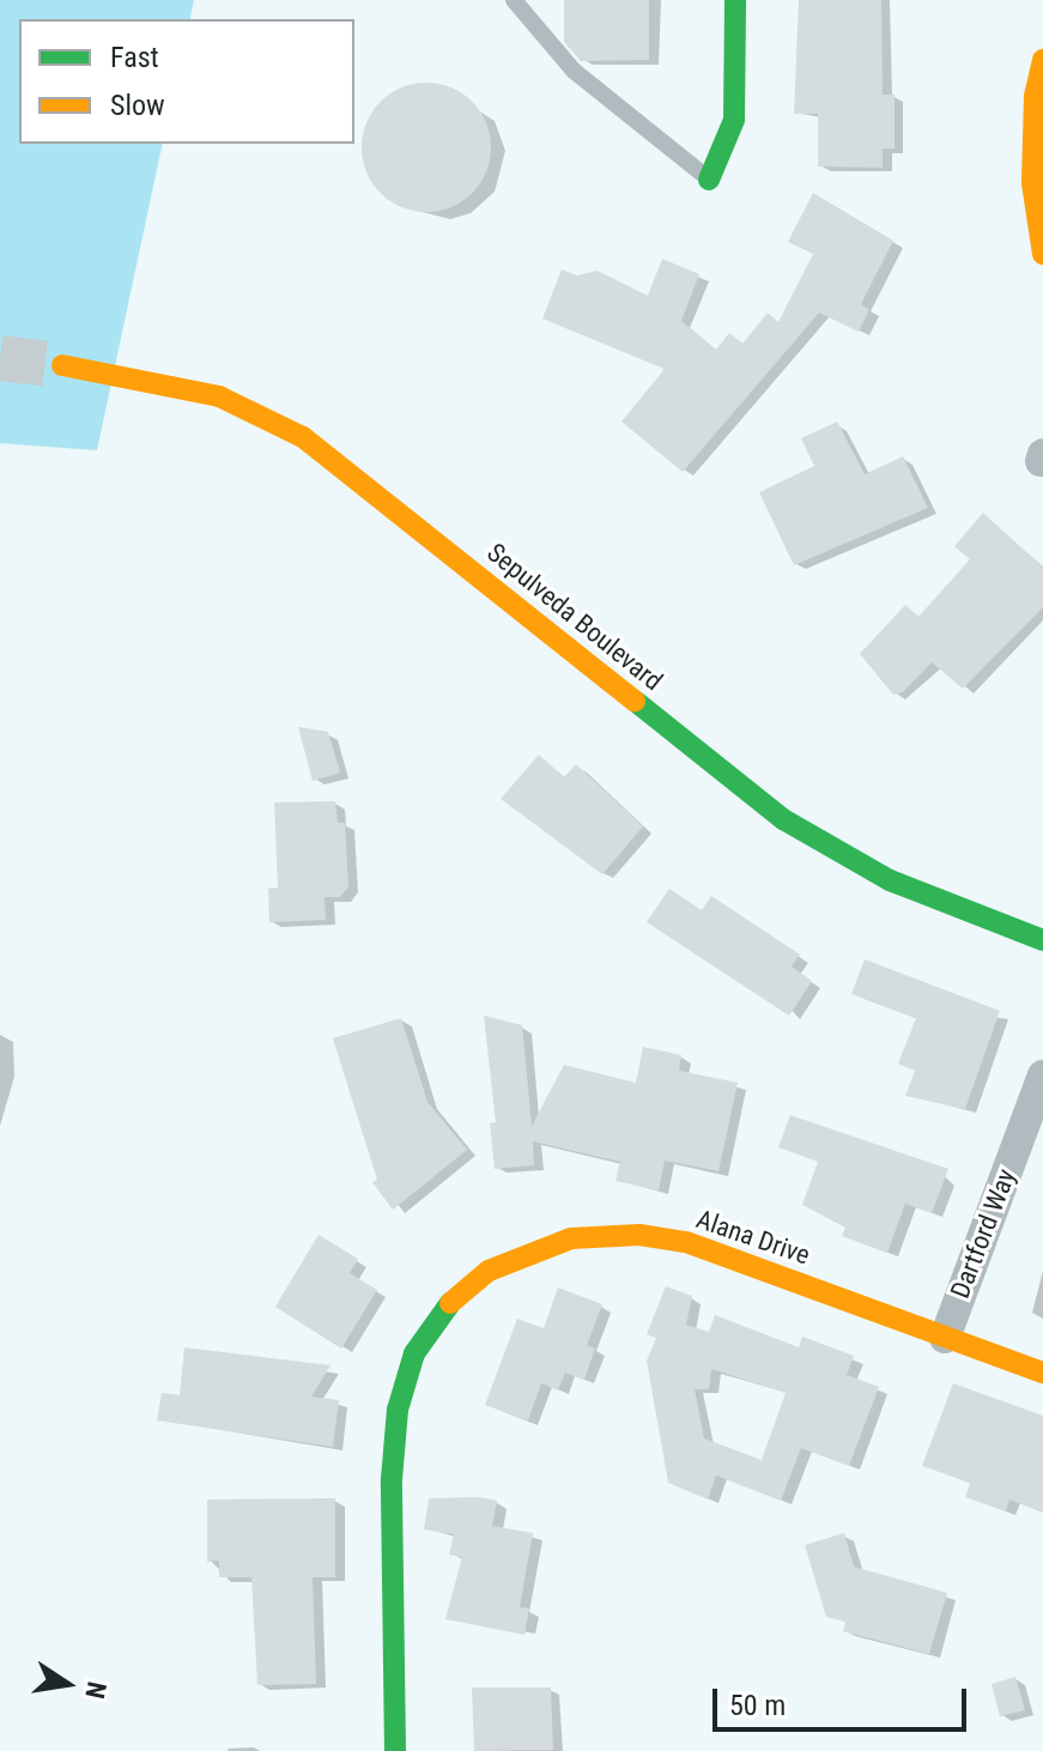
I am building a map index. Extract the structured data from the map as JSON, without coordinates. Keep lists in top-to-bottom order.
{
  "streets": {
    "street": ["Sepulveda Boulevard", "Dartford Way", "Alana Drive"]
  },
  "crossings": [
    ["Dartford Way", "Alana Drive"]
  ],
  "legend": ["Fast", "Slow"],
  "scale_bar": "50 m",
  "north": "right"
}
